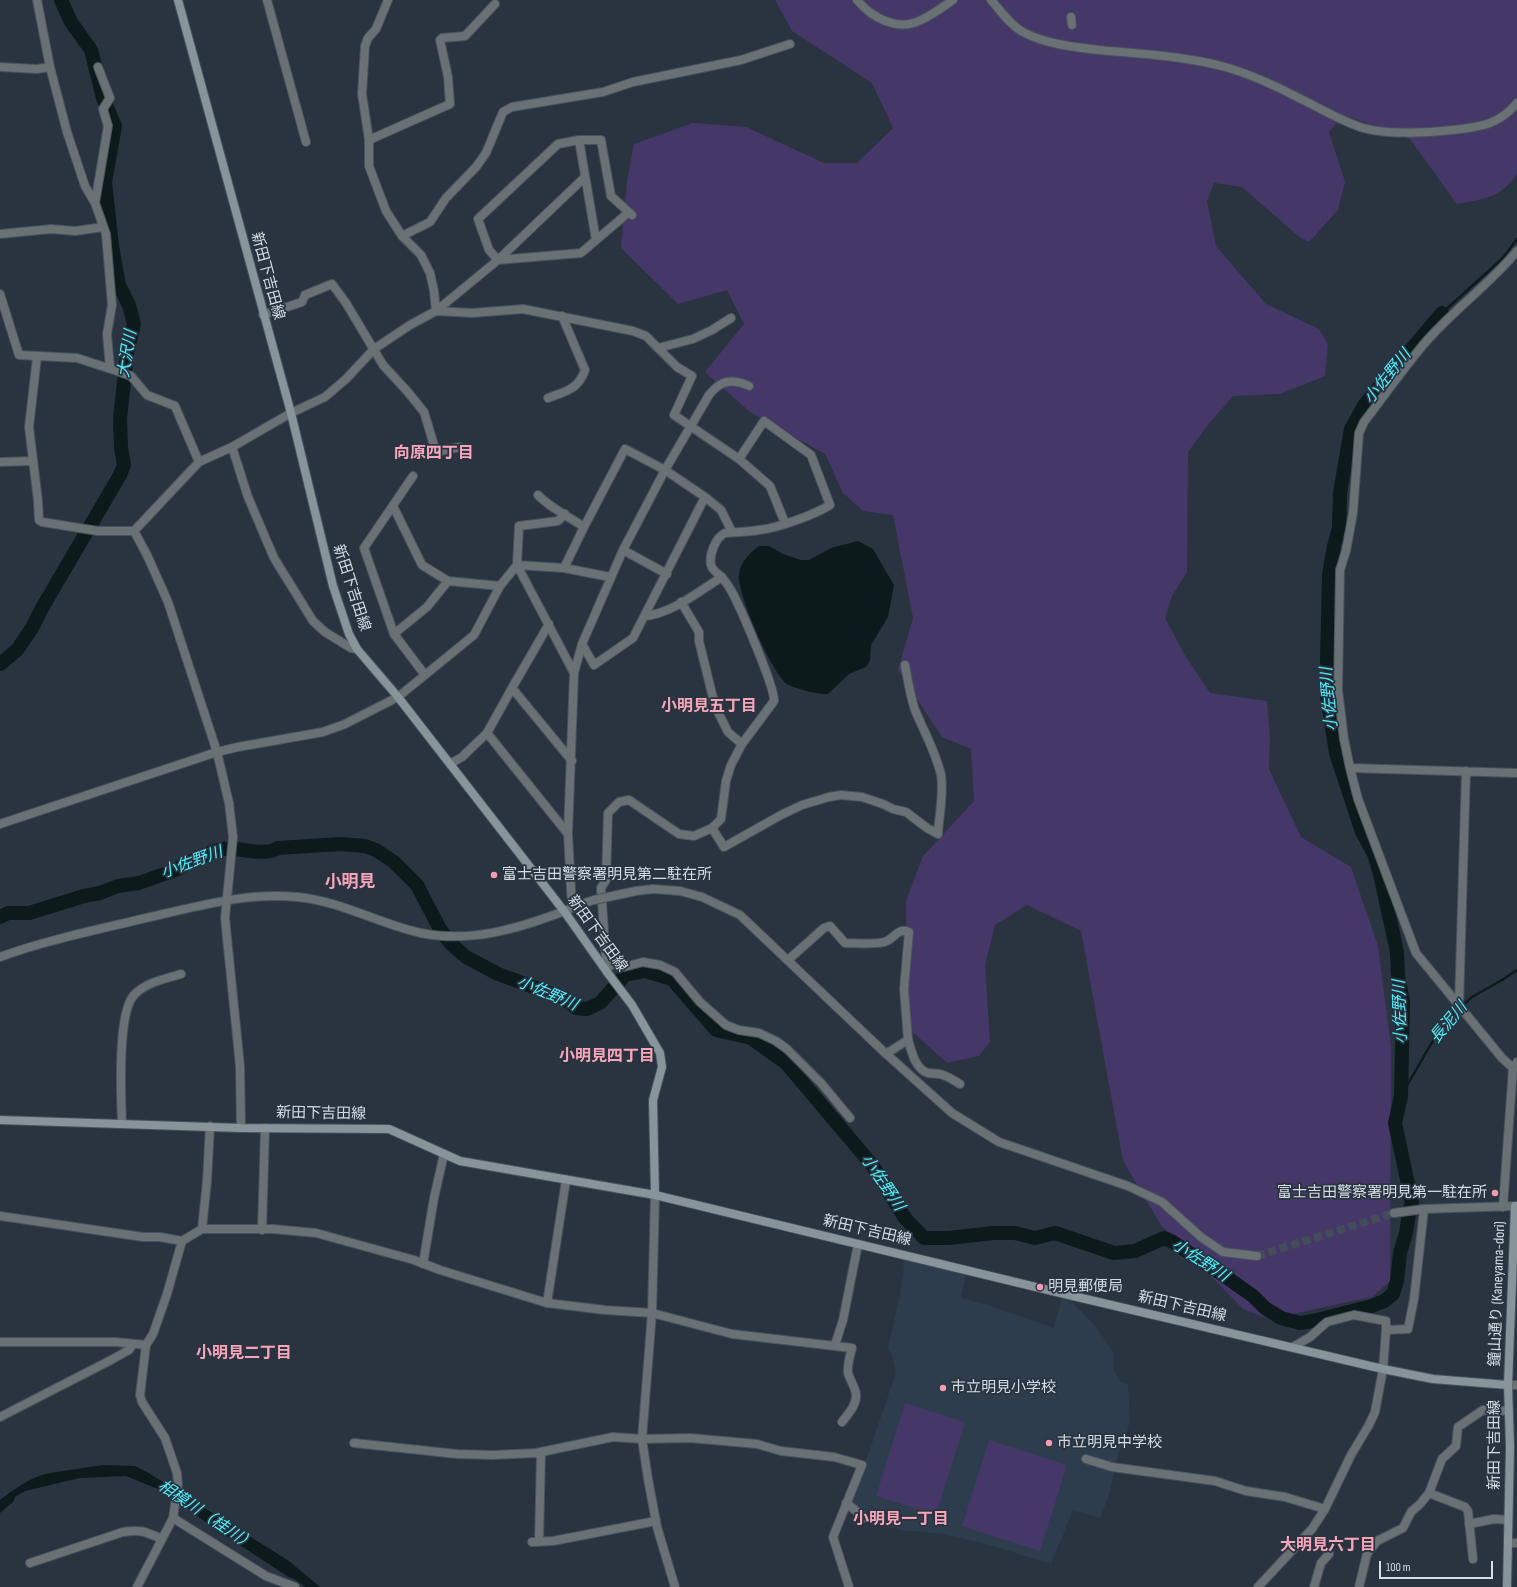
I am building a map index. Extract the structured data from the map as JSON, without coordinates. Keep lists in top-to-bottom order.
{
  "streets": {
    "main road": ["新田下吉田線", "鐘山通り (Kaneyama-dori)"]
  },
  "crossings": [
    ["新田下吉田線", "鐘山通り (Kaneyama-dori)"]
  ],
  "districts": [
    "向原四丁目",
    "小明見五丁目",
    "小明見",
    "小明見四丁目",
    "小明見二丁目",
    "小明見一丁目",
    "大明見六丁目"
  ],
  "water": [
    "大沢川",
    "小佐野川",
    "長泥川",
    "相模川（桂川）"
  ],
  "places": [
    "富士吉田警察署明見第二駐在所",
    "富士吉田警察署明見第一駐在所",
    "明見郵便局",
    "市立明見小学校",
    "市立明見中学校"
  ],
  "scale_bar": "100 m"
}
